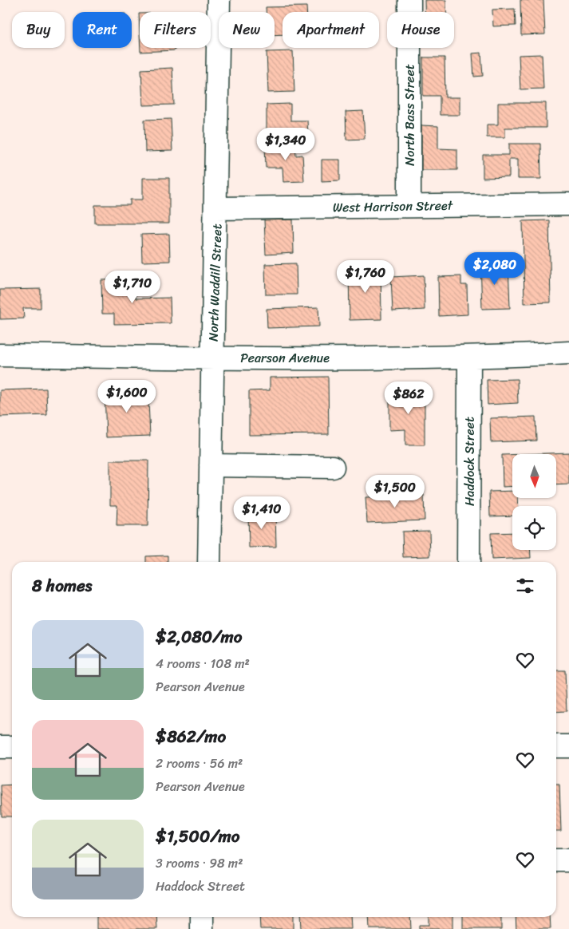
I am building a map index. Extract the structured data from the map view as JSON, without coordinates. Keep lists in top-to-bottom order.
{
  "streets": {
    "street": [
      "North Bass Street",
      "West Harrison Street",
      "North Waddill Street",
      "Pearson Avenue",
      "Haddock Street"
    ]
  },
  "crossings": [
    ["North Bass Street", "West Harrison Street"],
    ["West Harrison Street", "North Waddill Street"],
    ["North Waddill Street", "Pearson Avenue"],
    ["Pearson Avenue", "Haddock Street"]
  ],
  "north": "bottom",
  "page": {
    "chip": [
      "Buy",
      "Rent",
      "Filters",
      "New",
      "Apartment",
      "House"
    ],
    "price": [
      "$1,340",
      "$2,080",
      "$1,760",
      "$1,710",
      "$1,600",
      "$862",
      "$1,500",
      "$1,410"
    ],
    "heading": "8 homes",
    "list": [
      {
        "name": "$2,080/mo",
        "note": "4 rooms · 108 m² · Pearson Avenue"
      },
      {
        "name": "$862/mo",
        "note": "2 rooms · 56 m² · Pearson Avenue"
      },
      {
        "name": "$1,500/mo",
        "note": "3 rooms · 98 m² · Haddock Street"
      }
    ]
  }
}
